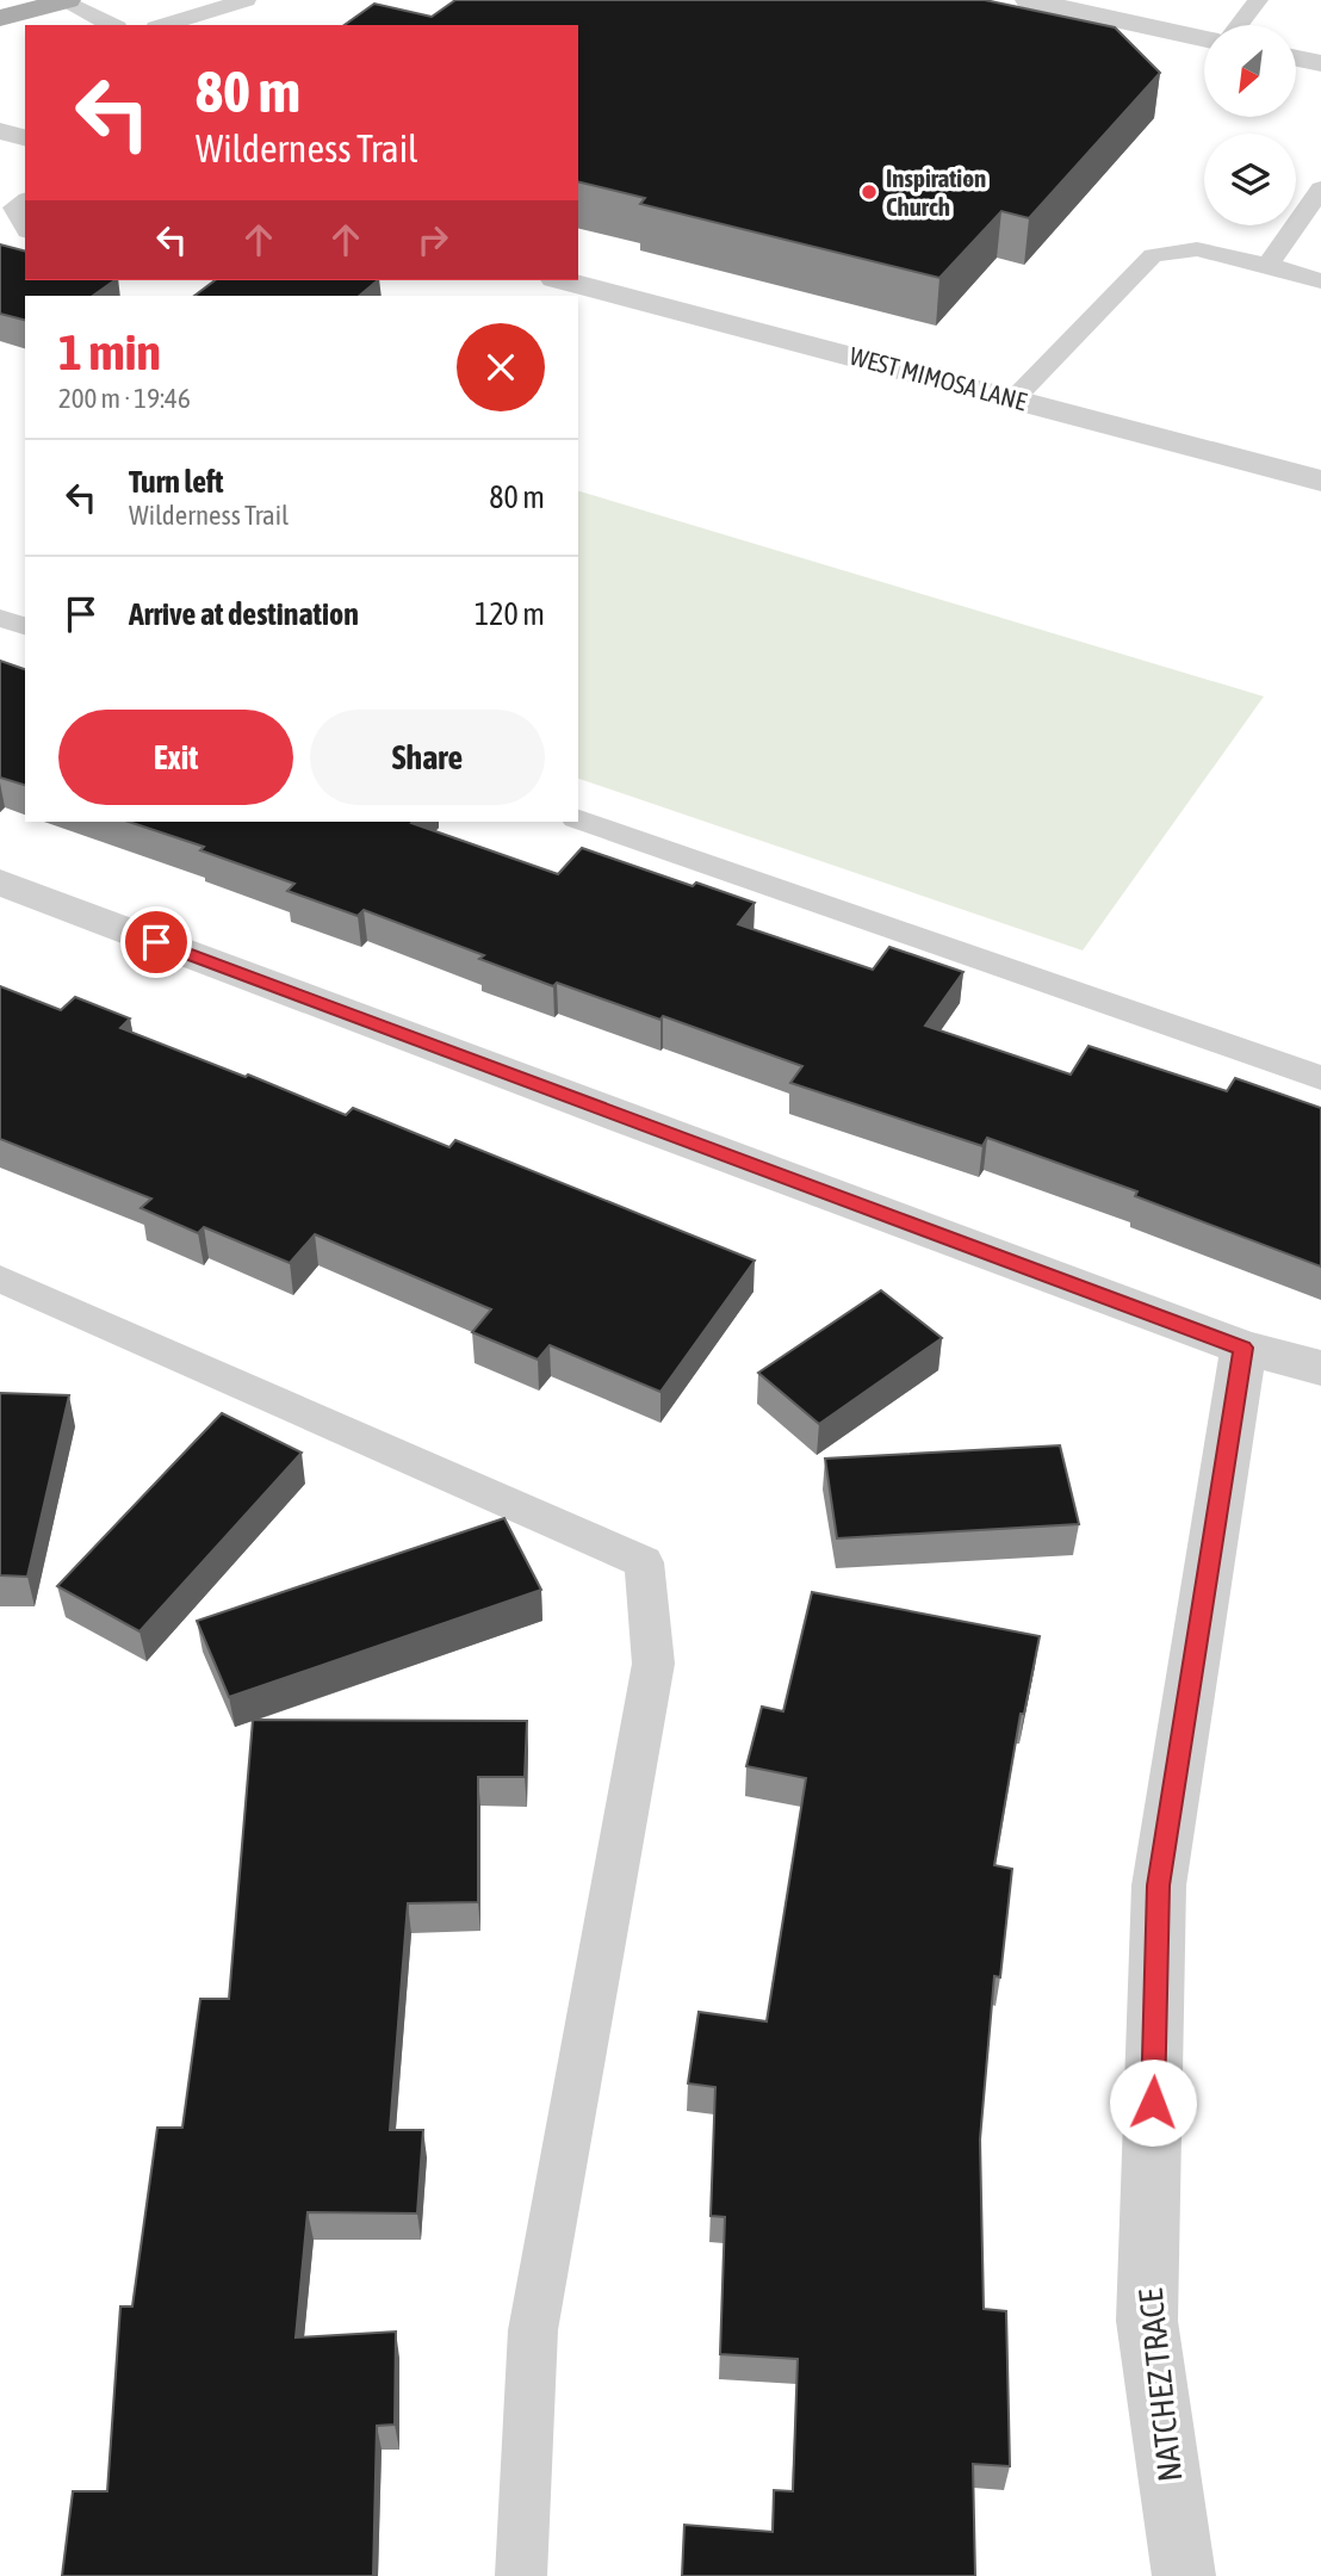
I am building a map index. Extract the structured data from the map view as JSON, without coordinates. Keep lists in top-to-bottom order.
{
  "streets": {
    "street": ["WEST MIMOSA LANE", "NATCHEZ TRACE"]
  },
  "places": ["Inspiration Church"],
  "north": "bottom left",
  "page": {
    "turn": ["80 m", "Wilderness Trail"],
    "heading": ["1 min", "200 m · 19:46"],
    "list": [
      {
        "name": "Turn left",
        "note": "Wilderness Trail",
        "value": "80 m"
      },
      {
        "name": "Arrive at destination",
        "value": "120 m"
      }
    ],
    "buttons": ["Exit", "Share"]
  }
}
